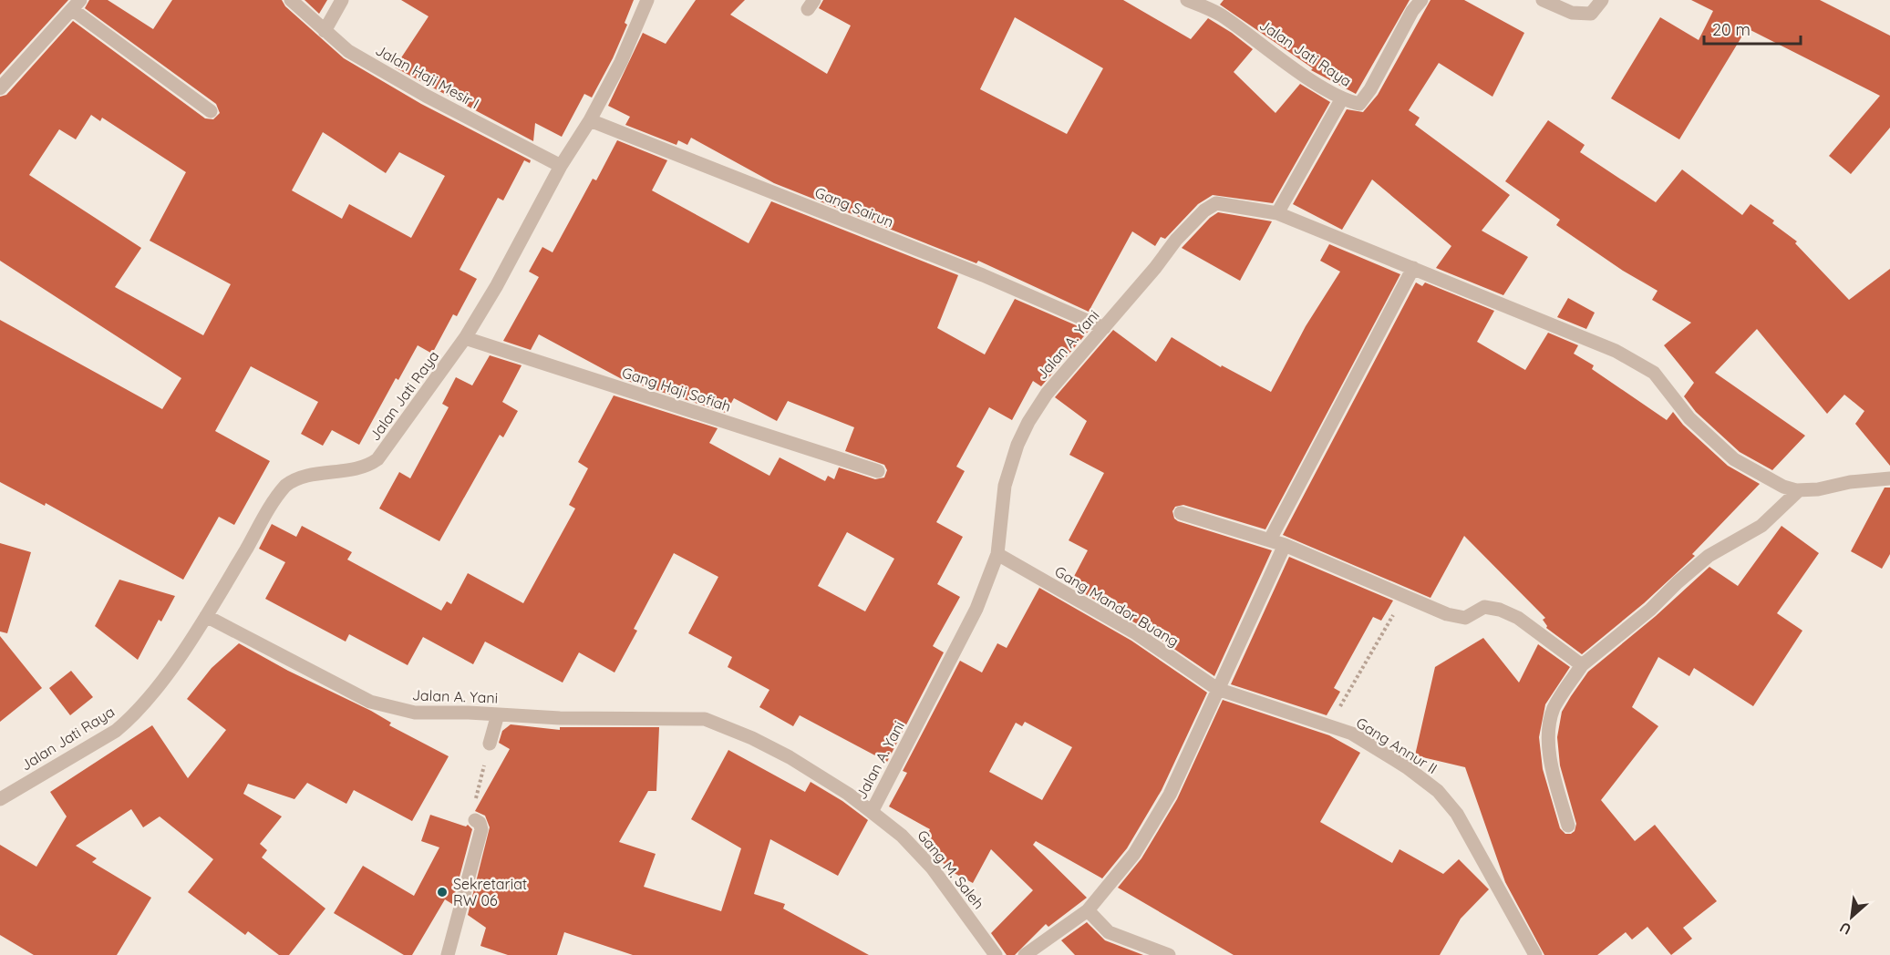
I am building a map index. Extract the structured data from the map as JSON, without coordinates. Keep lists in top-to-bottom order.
{
  "streets": {
    "street": [
      "Jalan Jati Raya",
      "Jalan Haji Mesir I",
      "Gang Sairun",
      "Jalan A. Yani",
      "Gang Haji Sofiah",
      "Gang Mandor Buang",
      "Gang Annur II",
      "Gang M. Saleh"
    ]
  },
  "crossings": [
    ["Jalan Jati Raya", "Jalan Haji Mesir I"],
    ["Jalan Jati Raya", "Gang Sairun"],
    ["Jalan Jati Raya", "Jalan A. Yani"],
    ["Jalan Jati Raya", "Gang Haji Sofiah"],
    ["Gang Sairun", "Jalan A. Yani"],
    ["Jalan A. Yani", "Gang Mandor Buang"],
    ["Jalan A. Yani", "Gang M. Saleh"],
    ["Gang Mandor Buang", "Gang Annur II"]
  ],
  "places": ["Sekretariat RW 06"],
  "scale_bar": "20 m",
  "north": "bottom left"
}
